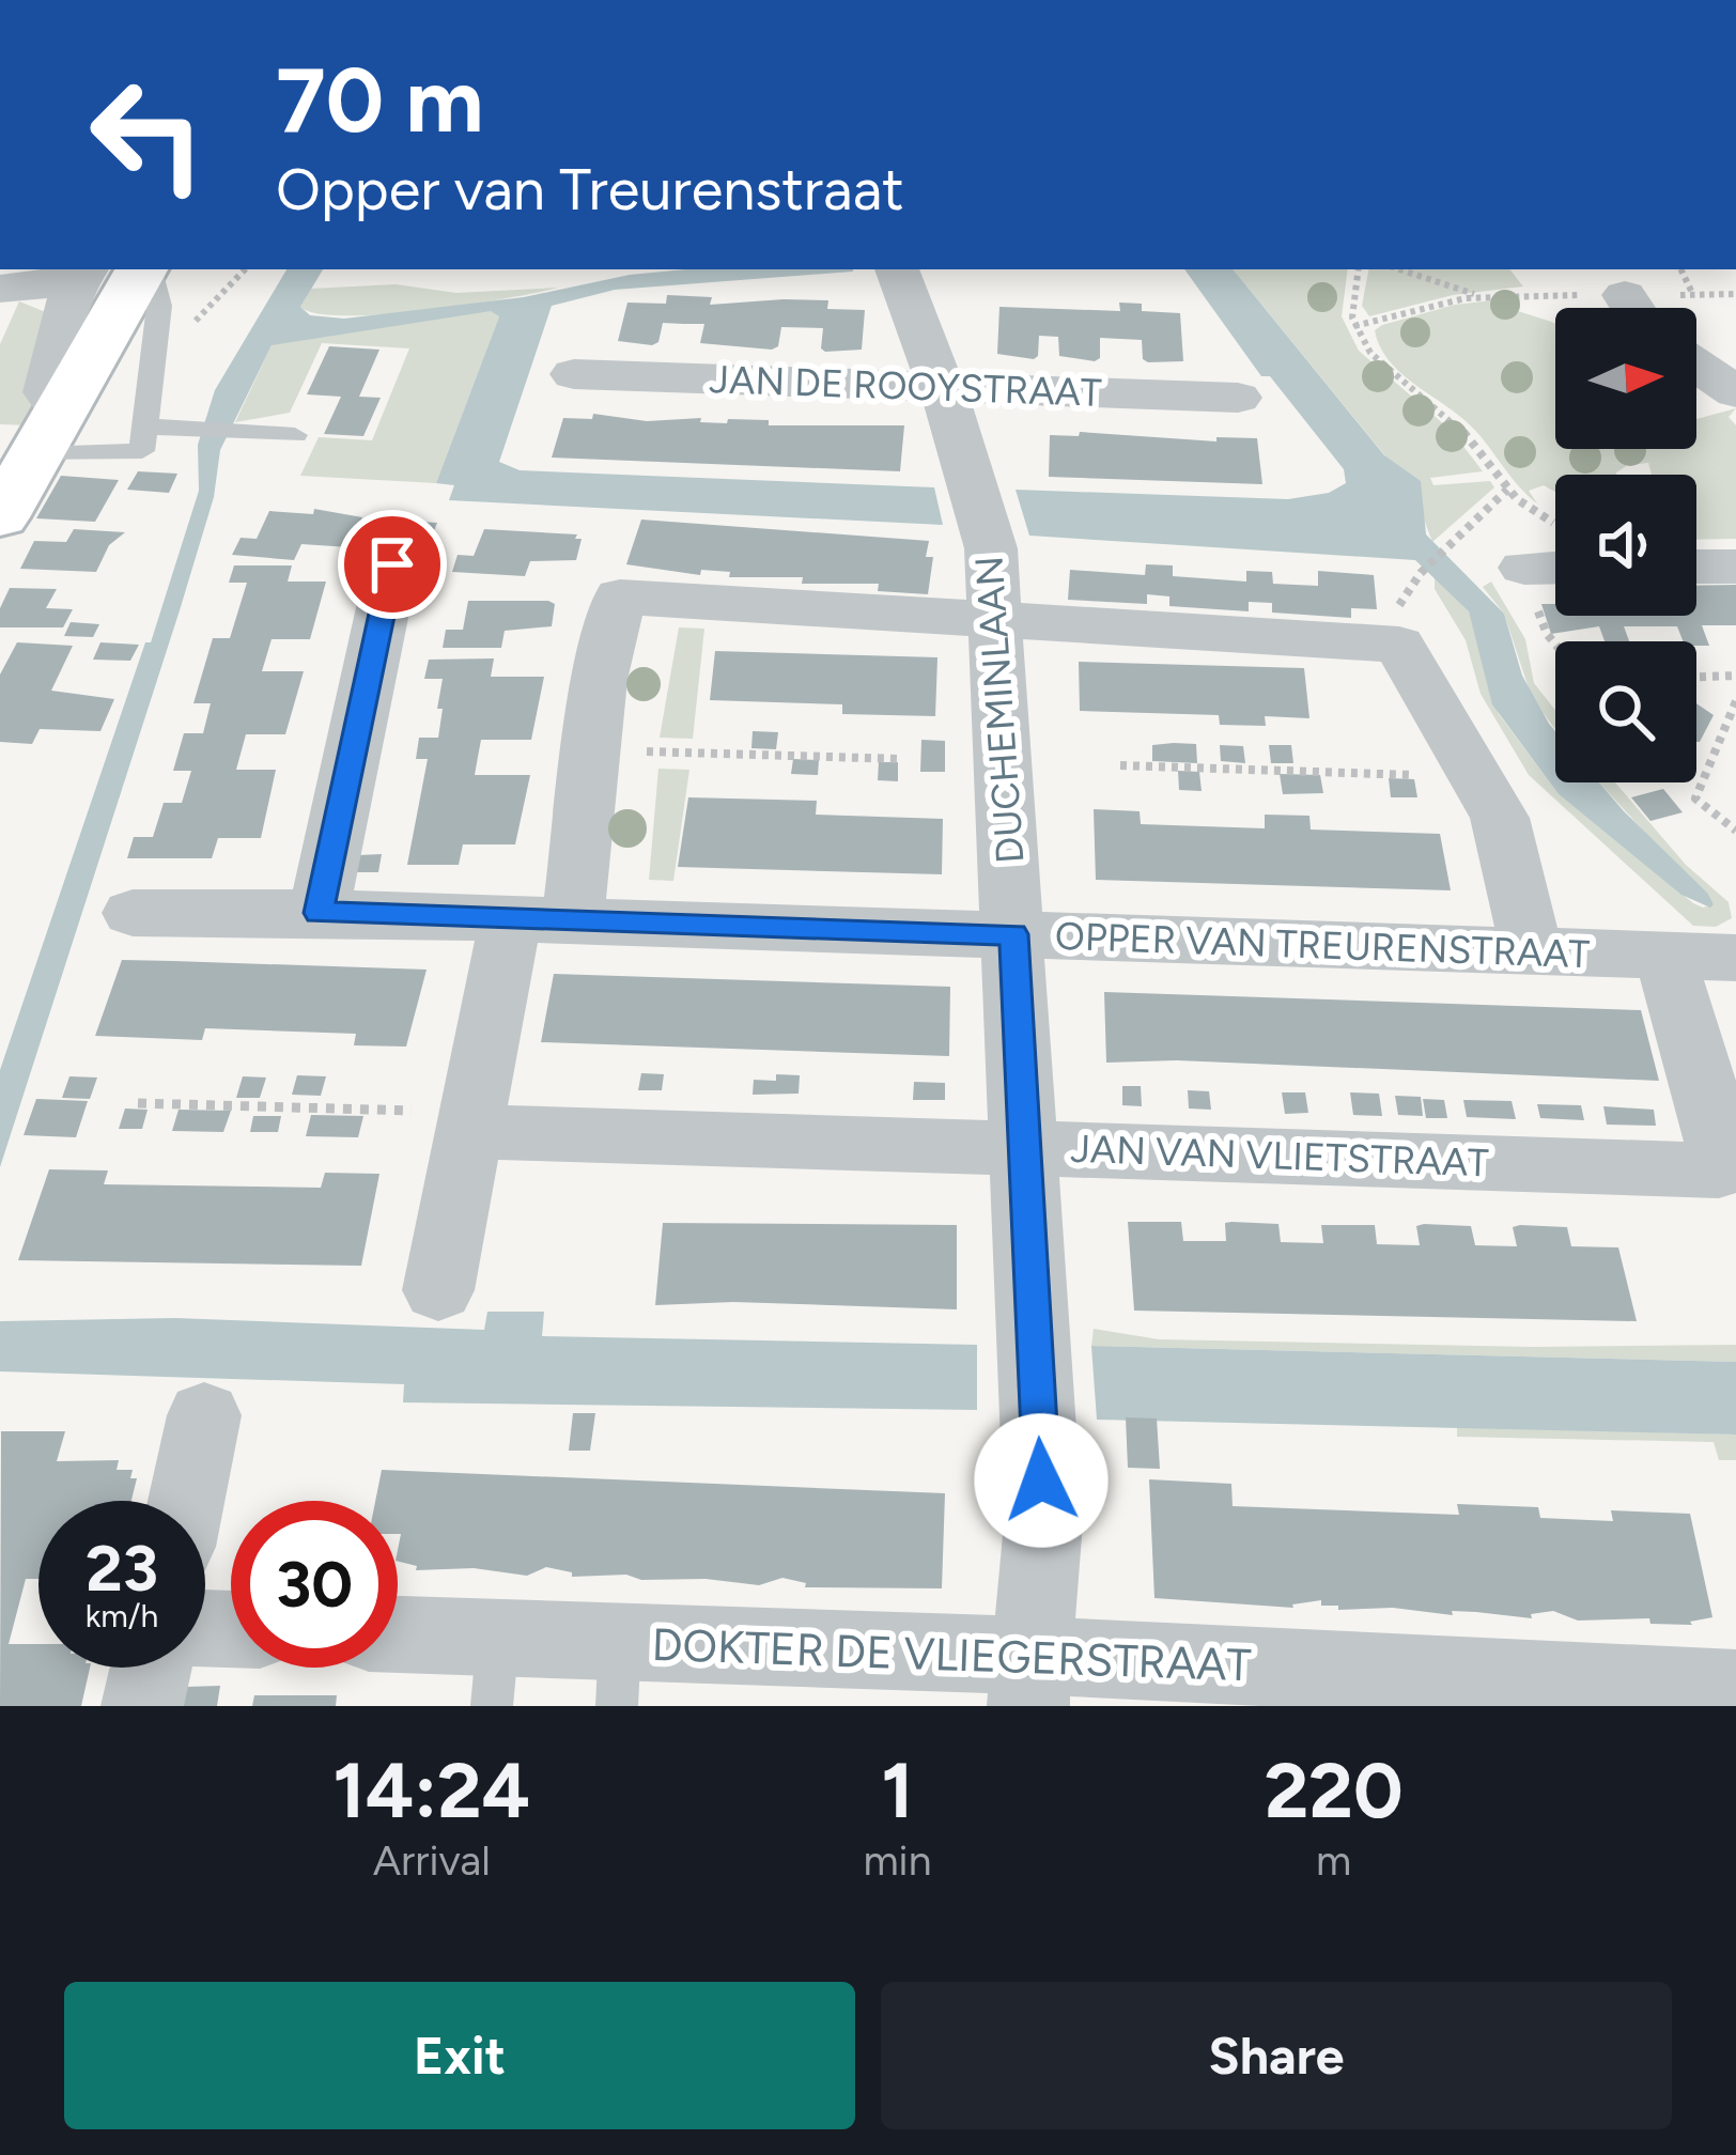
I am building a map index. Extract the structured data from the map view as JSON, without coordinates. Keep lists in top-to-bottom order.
{
  "streets": {
    "street": [
      "JAN DE ROOYSTRAAT",
      "DUCHEMINLAAN",
      "OPPER VAN TREURENSTRAAT",
      "JAN VAN VLIETSTRAAT",
      "DOKTER DE VLIEGERSTRAAT"
    ]
  },
  "crossings": [
    ["JAN DE ROOYSTRAAT", "DUCHEMINLAAN"],
    ["DUCHEMINLAAN", "OPPER VAN TREURENSTRAAT"],
    ["DUCHEMINLAAN", "JAN VAN VLIETSTRAAT"],
    ["DUCHEMINLAAN", "DOKTER DE VLIEGERSTRAAT"],
    ["OPPER VAN TREURENSTRAAT", "JAN VAN VLIETSTRAAT"]
  ],
  "north": "right",
  "page": {
    "turn": ["70 m", "Opper van Treurenstraat"],
    "speed": "23 km/h",
    "limit": "30",
    "eta": [
      "14:24",
      "Arrival",
      "1",
      "min",
      "220",
      "m"
    ],
    "buttons": ["Exit", "Share"]
  }
}
